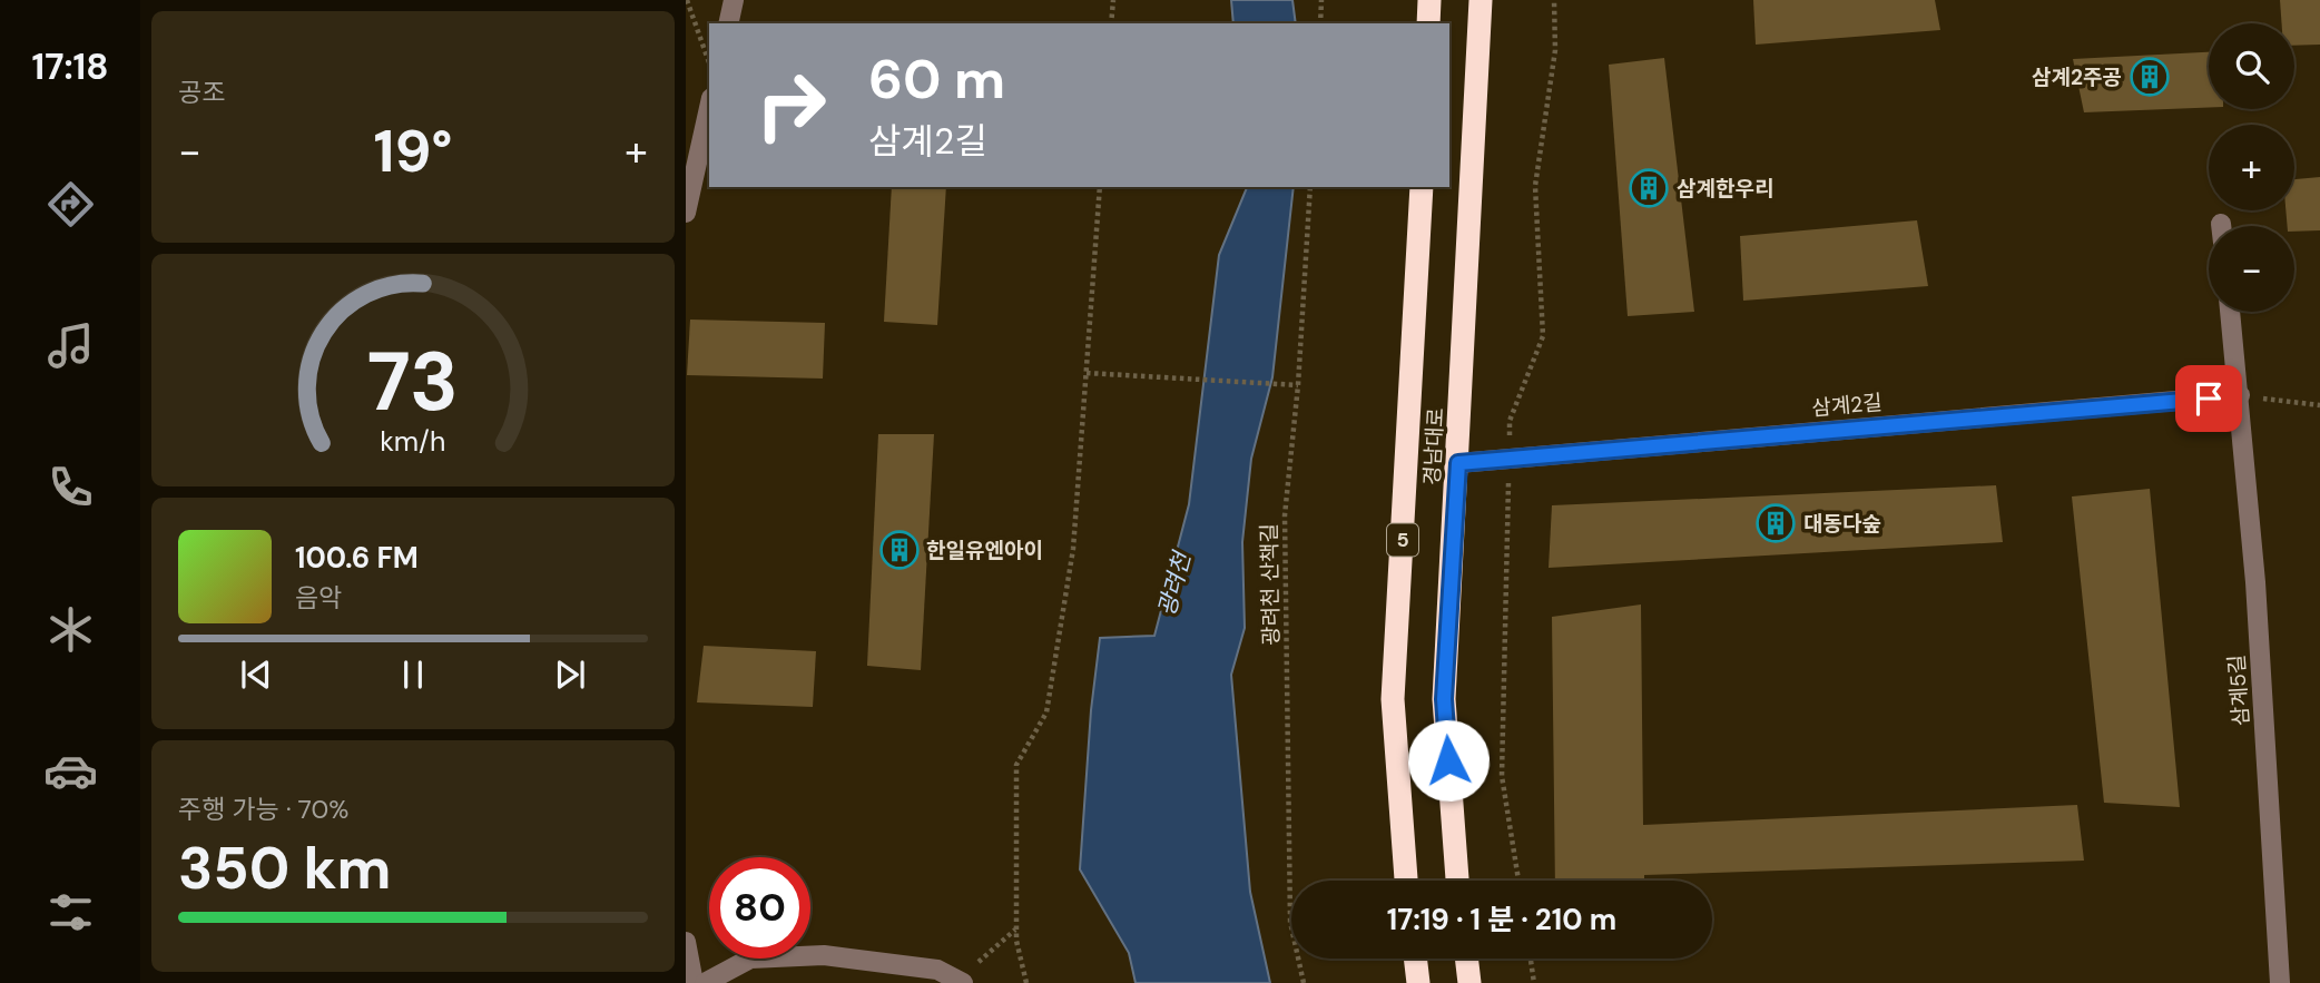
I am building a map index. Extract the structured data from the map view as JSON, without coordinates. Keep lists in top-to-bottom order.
{
  "streets": {
    "highway": ["경남대로", "5"],
    "street": ["삼계2길", "삼계5길"],
    "path": ["광려천 산책길"]
  },
  "crossings": [
    ["삼계2길", "경남대로"],
    ["삼계2길", "삼계5길"]
  ],
  "water": ["광려천"],
  "places": {
    "building": [
      "삼계2주공",
      "삼계한우리",
      "대동다숲",
      "한일유엔아이"
    ]
  },
  "page": {
    "tabs": "17:18",
    "tile": [
      "공조",
      ["주행 가능 · 70%", "350 km"]
    ],
    "map_buttons": ["+", "−"],
    "turn": ["60 m", "삼계2길"],
    "heat": ["−", "19°", "+"],
    "song": ["100.6 FM", "음악"],
    "limit": "80",
    "trip": "17:19 · 1 분 · 210 m",
    "gauge": ["73", "km/h"]
  }
}
